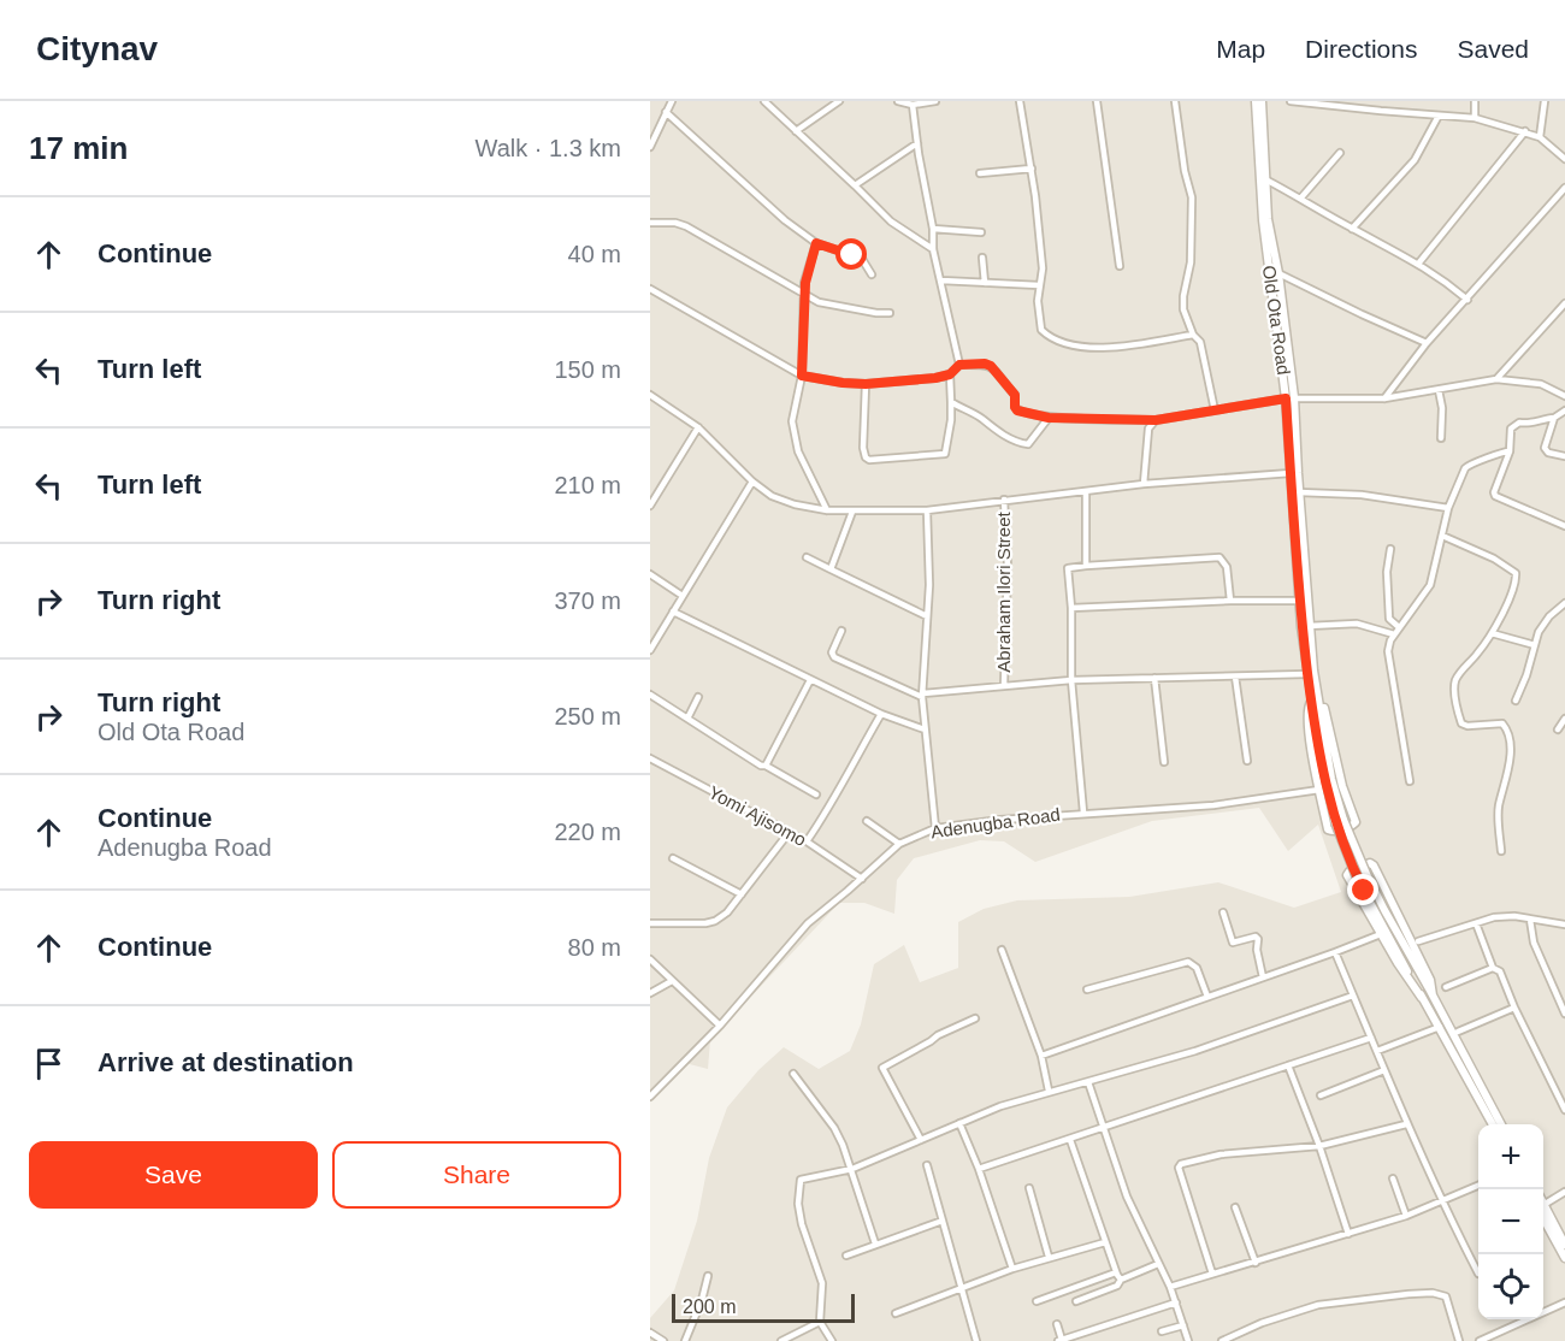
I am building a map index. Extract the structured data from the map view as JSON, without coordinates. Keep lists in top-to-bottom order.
{
  "streets": {
    "street": [
      "Old Ota Road",
      "Abraham Ilori Street",
      "Yomi Ajisomo",
      "Adenugba Road"
    ]
  },
  "crossings": [
    ["Yomi Ajisomo", "Adenugba Road"]
  ],
  "scale_bar": "200 m",
  "page": {
    "header": "Citynav",
    "nav": ["Map", "Directions", "Saved"],
    "heading": ["17 min", "Walk · 1.3 km"],
    "list": [
      ["Continue", "40 m"],
      ["Turn left", "150 m"],
      ["Turn left", "210 m"],
      ["Turn right", "370 m"],
      ["Turn right", "Old Ota Road", "250 m"],
      ["Continue", "Adenugba Road", "220 m"],
      ["Continue", "80 m"],
      "Arrive at destination"
    ],
    "buttons": ["Save", "Share"],
    "map_buttons": ["+", "−"],
    "scale": "200 m"
  }
}
